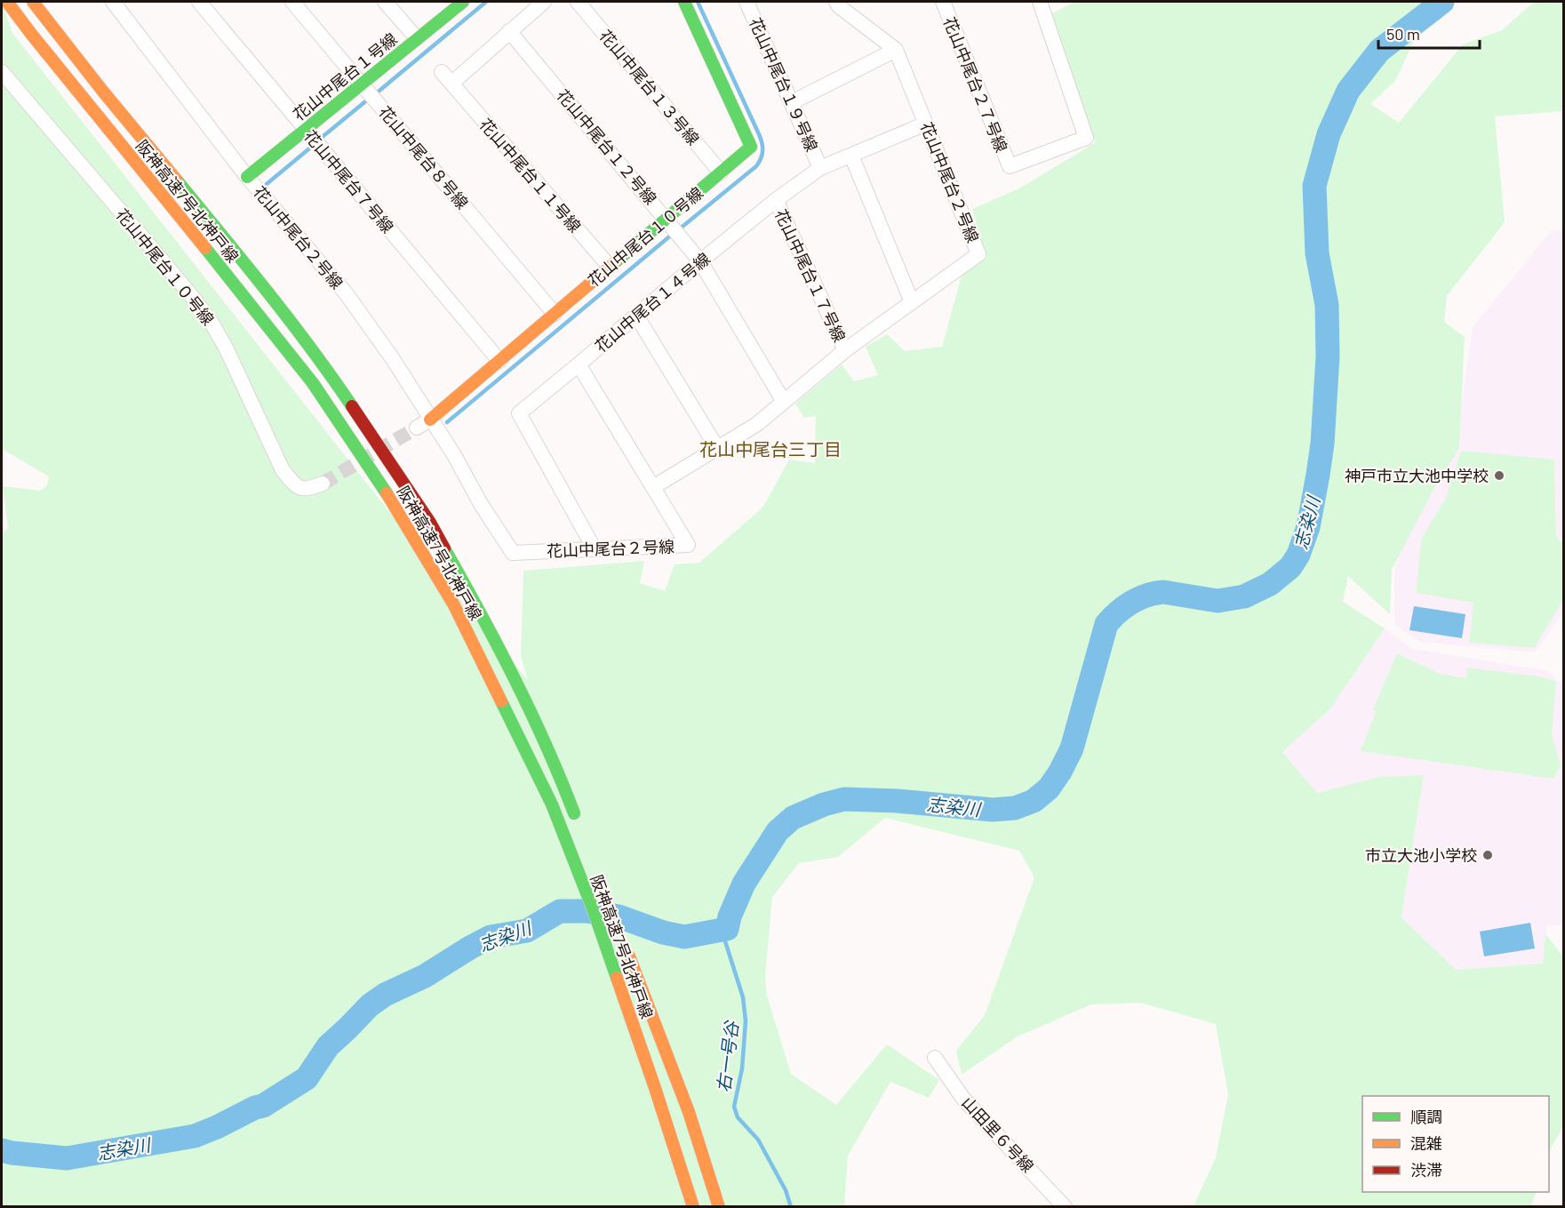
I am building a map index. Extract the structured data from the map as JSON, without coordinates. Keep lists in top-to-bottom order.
{
  "streets": {
    "main road": ["花山中尾台１号線", "阪神高速7号北神戸線", "花山中尾台１０号線"],
    "street": [
      "花山中尾台１９号線",
      "花山中尾台２７号線",
      "花山中尾台１３号線",
      "花山中尾台１２号線",
      "花山中尾台８号線",
      "花山中尾台１１号線",
      "花山中尾台７号線",
      "花山中尾台２号線",
      "花山中尾台１７号線",
      "花山中尾台１４号線",
      "山田里６号線"
    ]
  },
  "crossings": [
    ["花山中尾台１号線", "花山中尾台８号線"],
    ["花山中尾台１号線", "花山中尾台７号線"],
    ["花山中尾台１号線", "花山中尾台２号線"],
    ["花山中尾台１９号線", "花山中尾台１４号線"],
    ["花山中尾台１３号線", "花山中尾台１０号線"],
    ["花山中尾台１２号線", "花山中尾台１１号線"],
    ["花山中尾台１２号線", "花山中尾台２号線"],
    ["花山中尾台１２号線", "花山中尾台１０号線"],
    ["花山中尾台１２号線", "花山中尾台１４号線"],
    ["花山中尾台８号線", "花山中尾台１０号線"],
    ["花山中尾台１１号線", "花山中尾台１０号線"],
    ["花山中尾台７号線", "花山中尾台１０号線"],
    ["花山中尾台２号線", "花山中尾台１０号線"],
    ["花山中尾台２号線", "花山中尾台１７号線"],
    ["花山中尾台２号線", "花山中尾台１４号線"],
    ["花山中尾台１７号線", "花山中尾台１４号線"]
  ],
  "districts": ["花山中尾台三丁目"],
  "water": ["志染川", "右一号谷"],
  "places": ["神戸市立大池中学校", "市立大池小学校"],
  "legend": ["順調", "混雑", "渋滞"],
  "scale_bar": "50 m"
}
